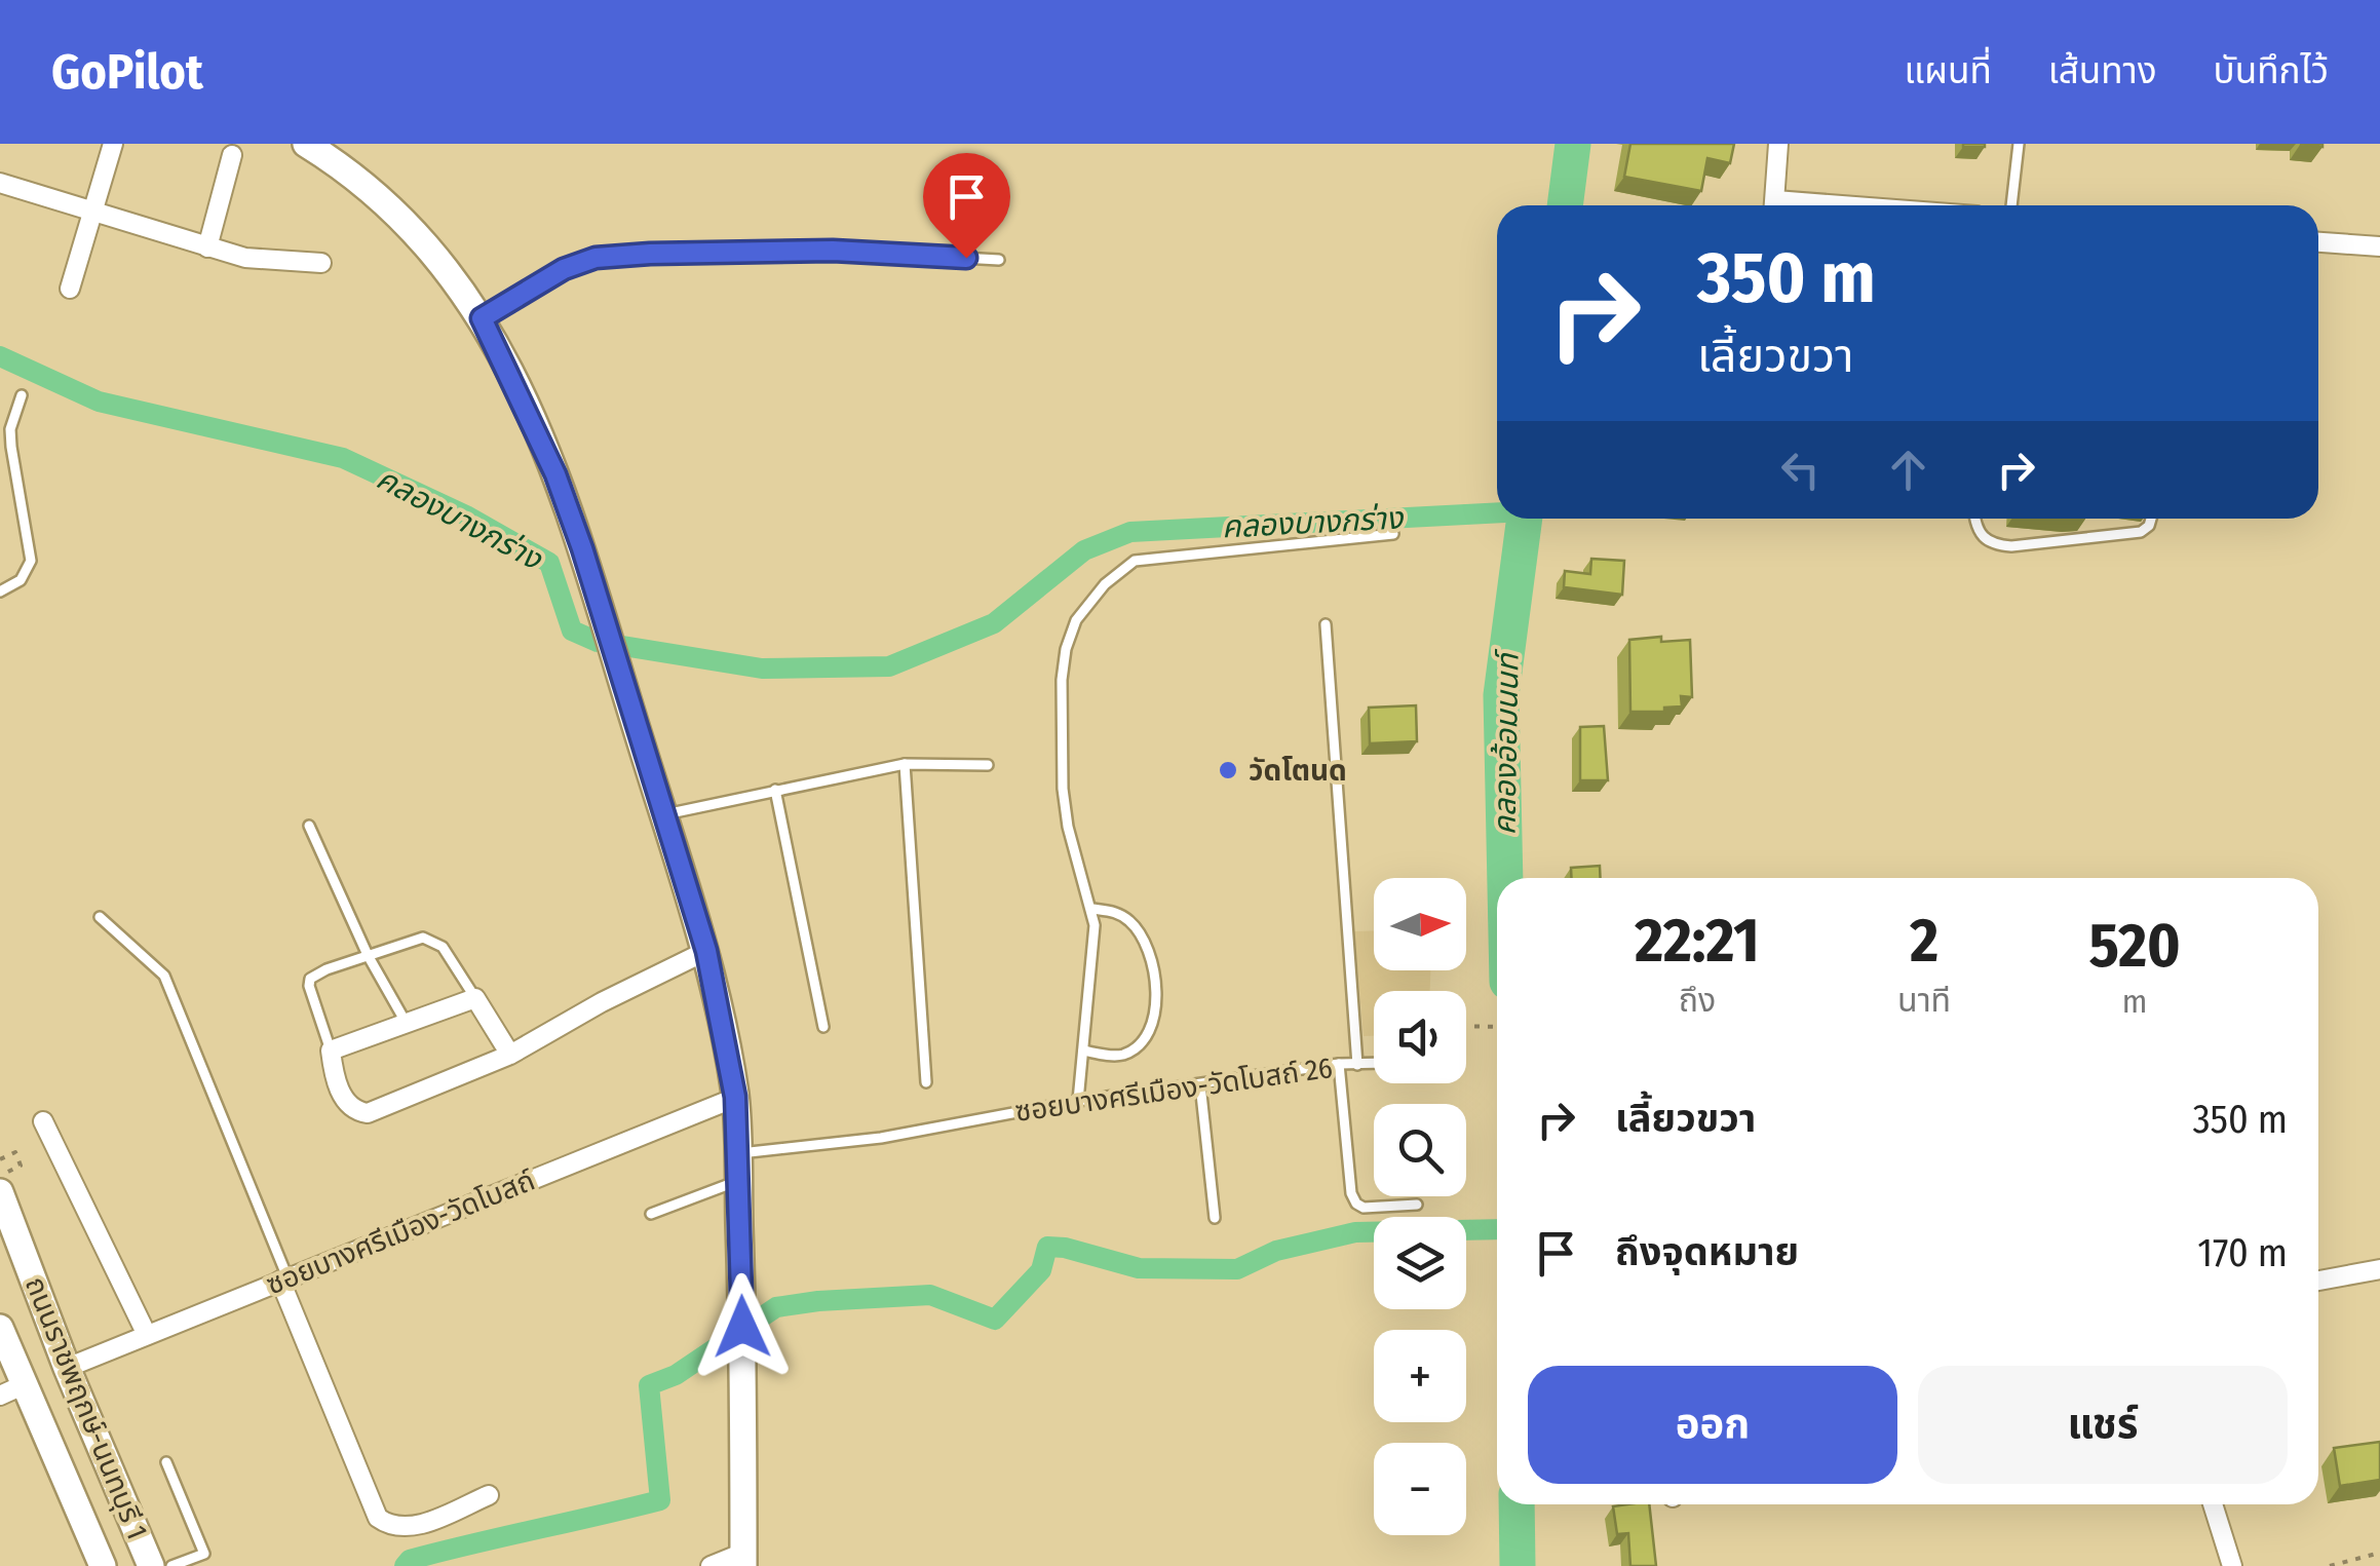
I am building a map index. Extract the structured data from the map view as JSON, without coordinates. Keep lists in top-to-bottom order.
{
  "streets": {
    "street": ["ซอยบางศรีเมือง-วัดโบสถ์", "ถนนราชพฤกษ์-นนทบุรี 1"],
    "lane": ["ซอยบางศรีเมือง-วัดโบสถ์ 26"]
  },
  "crossings": [
    ["ซอยบางศรีเมือง-วัดโบสถ์", "ถนนราชพฤกษ์-นนทบุรี 1"]
  ],
  "water": ["คลองบางกร่าง", "คลองอ้อมนนท์"],
  "places": ["วัดโตนด"],
  "north": "right",
  "page": {
    "header": "GoPilot",
    "nav": ["แผนที่", "เส้นทาง", "บันทึกไว้"],
    "turn": ["350 m", "เลี้ยวขวา"],
    "map_buttons": ["+", "−"],
    "eta": [
      "22:21",
      "ถึง",
      "2",
      "นาที",
      "520",
      "m"
    ],
    "list": [
      {
        "name": "เลี้ยวขวา",
        "value": "350 m"
      },
      {
        "name": "ถึงจุดหมาย",
        "value": "170 m"
      }
    ],
    "buttons": ["ออก", "แชร์"]
  }
}
